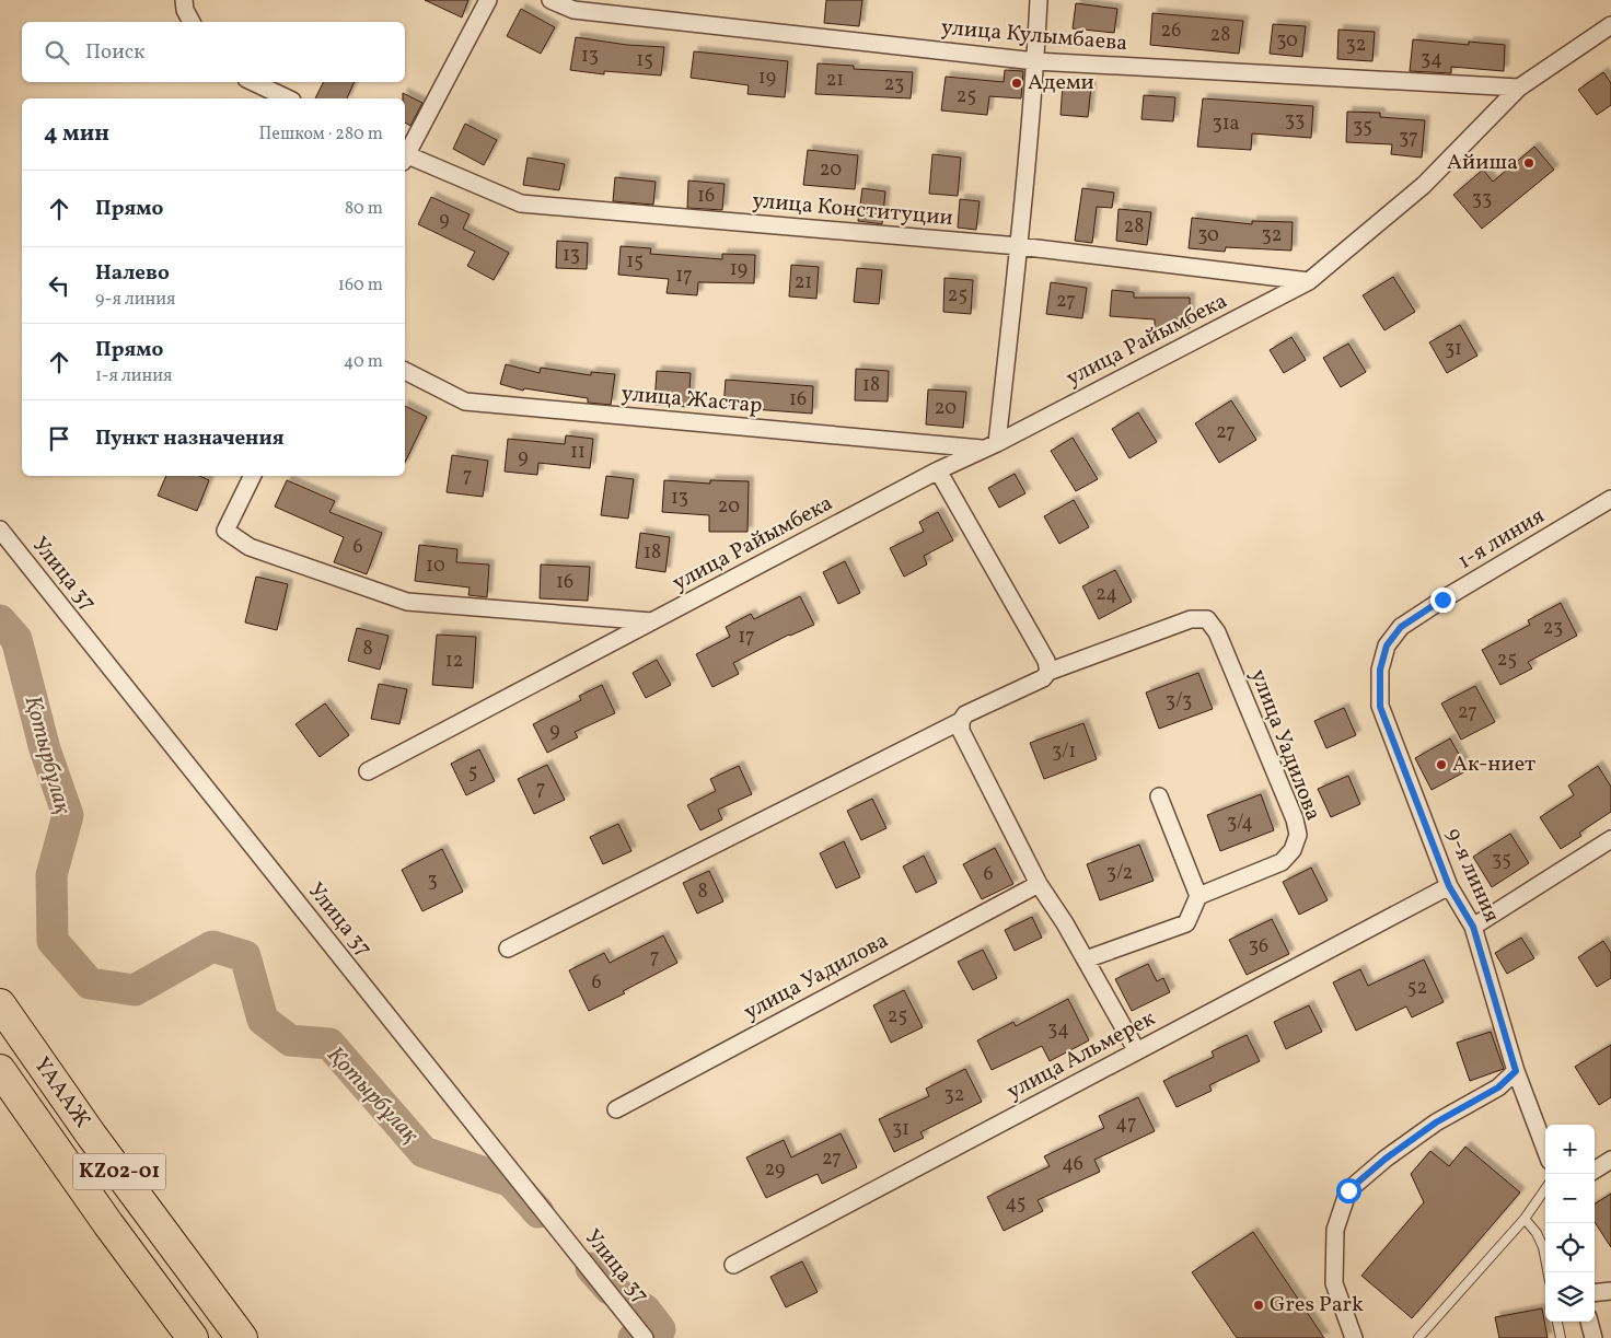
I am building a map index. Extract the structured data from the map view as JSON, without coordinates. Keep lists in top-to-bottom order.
{
  "streets": {
    "highway": ["ҮАААЖ", "KZ02-01"],
    "street": [
      "улица Кулымбаева",
      "улица Конституции",
      "улица Райымбека",
      "улица Жастар",
      "1-я линия",
      "Улица 37",
      "улица Уадилова",
      "9-я линия",
      "улица Альмерек"
    ]
  },
  "crossings": [
    ["улица Кулымбаева", "улица Райымбека"],
    ["улица Конституции", "улица Райымбека"],
    ["улица Райымбека", "улица Жастар"],
    ["1-я линия", "9-я линия"],
    ["9-я линия", "улица Альмерек"]
  ],
  "water": ["Қотырбұлақ"],
  "places": [
    "Адеми",
    "Айиша",
    "Ак-ниет",
    "Gres Park"
  ],
  "house_numbers": [
    "26",
    "28",
    "30",
    "32",
    "13",
    "34",
    "15",
    "19",
    "21",
    "23",
    "25",
    "33",
    "31а",
    "35",
    "37",
    "20",
    "16",
    "33",
    "9",
    "28",
    "30",
    "32",
    "13",
    "15",
    "19",
    "17",
    "21",
    "25",
    "27",
    "31",
    "18",
    "16",
    "20",
    "27",
    "11",
    "9",
    "7",
    "13",
    "20",
    "6",
    "18",
    "10",
    "16",
    "24",
    "23",
    "17",
    "8",
    "25",
    "12",
    "3/3",
    "27",
    "9",
    "3/1",
    "5",
    "7",
    "3/4",
    "35",
    "3/2",
    "6",
    "3",
    "8",
    "36",
    "7",
    "6",
    "52",
    "25",
    "34",
    "32",
    "47",
    "31",
    "27",
    "46",
    "29",
    "45"
  ],
  "page": {
    "search": "Поиск",
    "heading": ["4 мин", "Пешком · 280 m"],
    "list": [
      ["Прямо", "80 m"],
      ["Налево", "9-я линия", "160 m"],
      ["Прямо", "1-я линия", "40 m"],
      "Пункт назначения"
    ],
    "map_buttons": ["+", "−"]
  }
}
